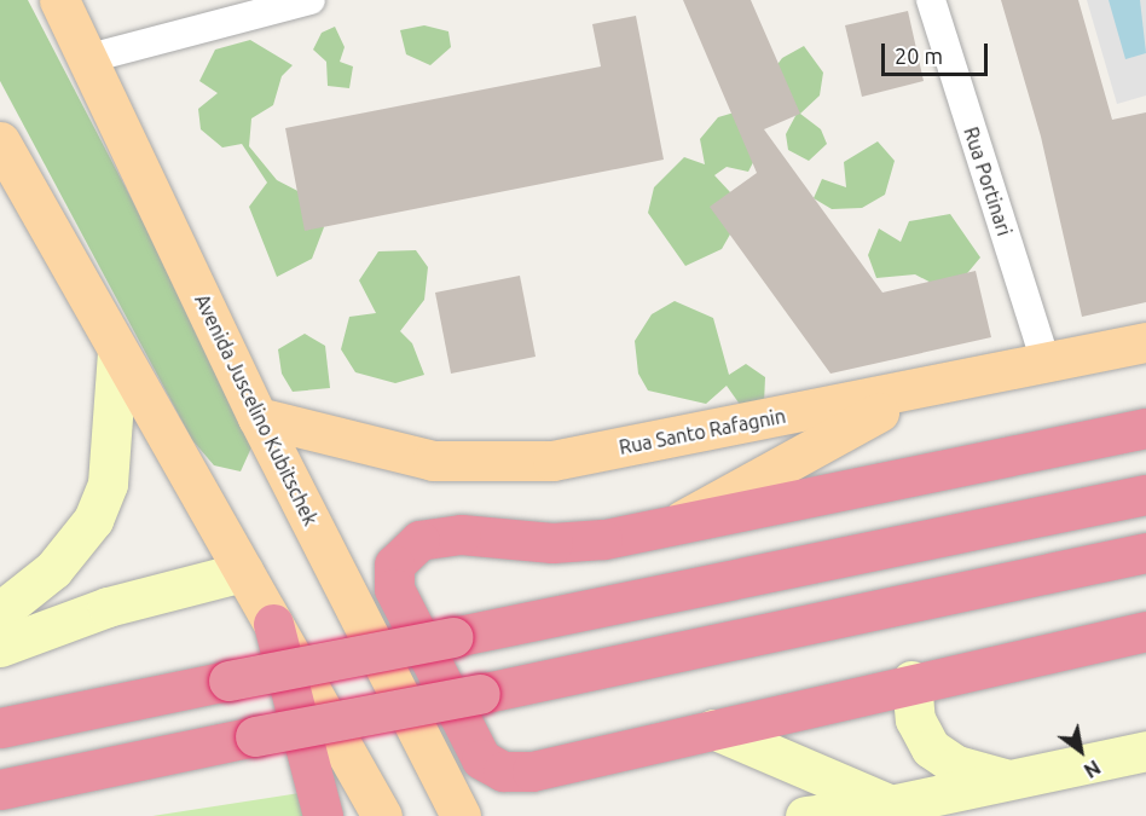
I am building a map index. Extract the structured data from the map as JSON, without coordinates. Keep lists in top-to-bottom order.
{
  "streets": {
    "main road": ["Avenida Juscelino Kubitschek", "Rua Santo Rafagnin"],
    "street": ["Rua Portinari"]
  },
  "crossings": [
    ["Rua Portinari", "Rua Santo Rafagnin"],
    ["Avenida Juscelino Kubitschek", "Rua Santo Rafagnin"]
  ],
  "scale_bar": "20 m",
  "north": "bottom right"
}
